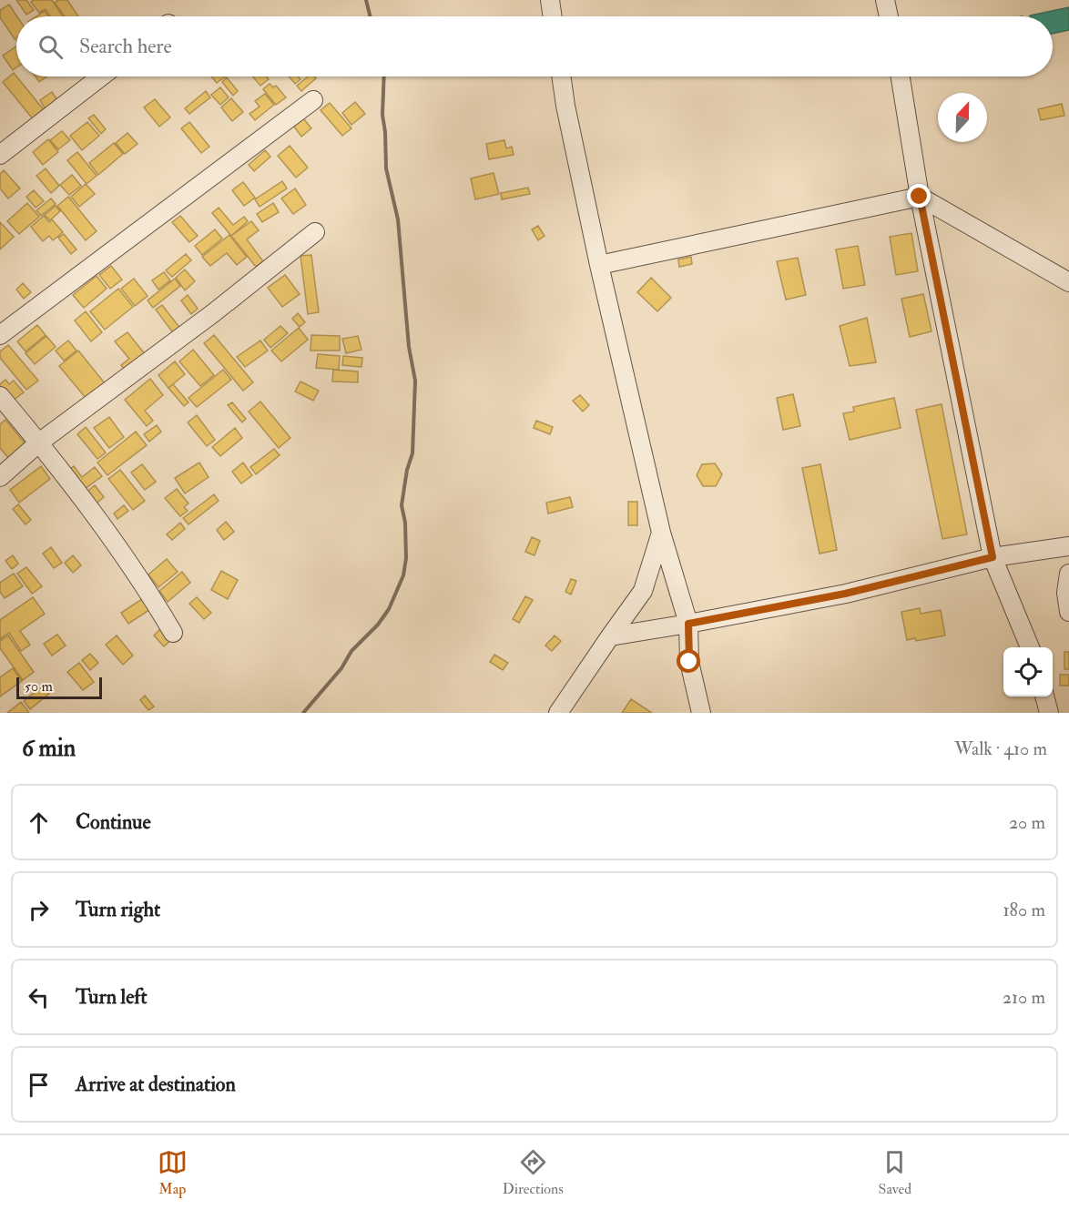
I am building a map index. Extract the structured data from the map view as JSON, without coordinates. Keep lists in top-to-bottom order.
{
  "scale_bar": "50 m",
  "north": "top",
  "page": {
    "search": "Search here",
    "scale": "50 m",
    "heading": ["6 min", "Walk · 410 m"],
    "list": [
      ["Continue", "20 m"],
      ["Turn right", "180 m"],
      ["Turn left", "210 m"],
      "Arrive at destination"
    ],
    "nav": ["Map", "Directions", "Saved"]
  }
}
